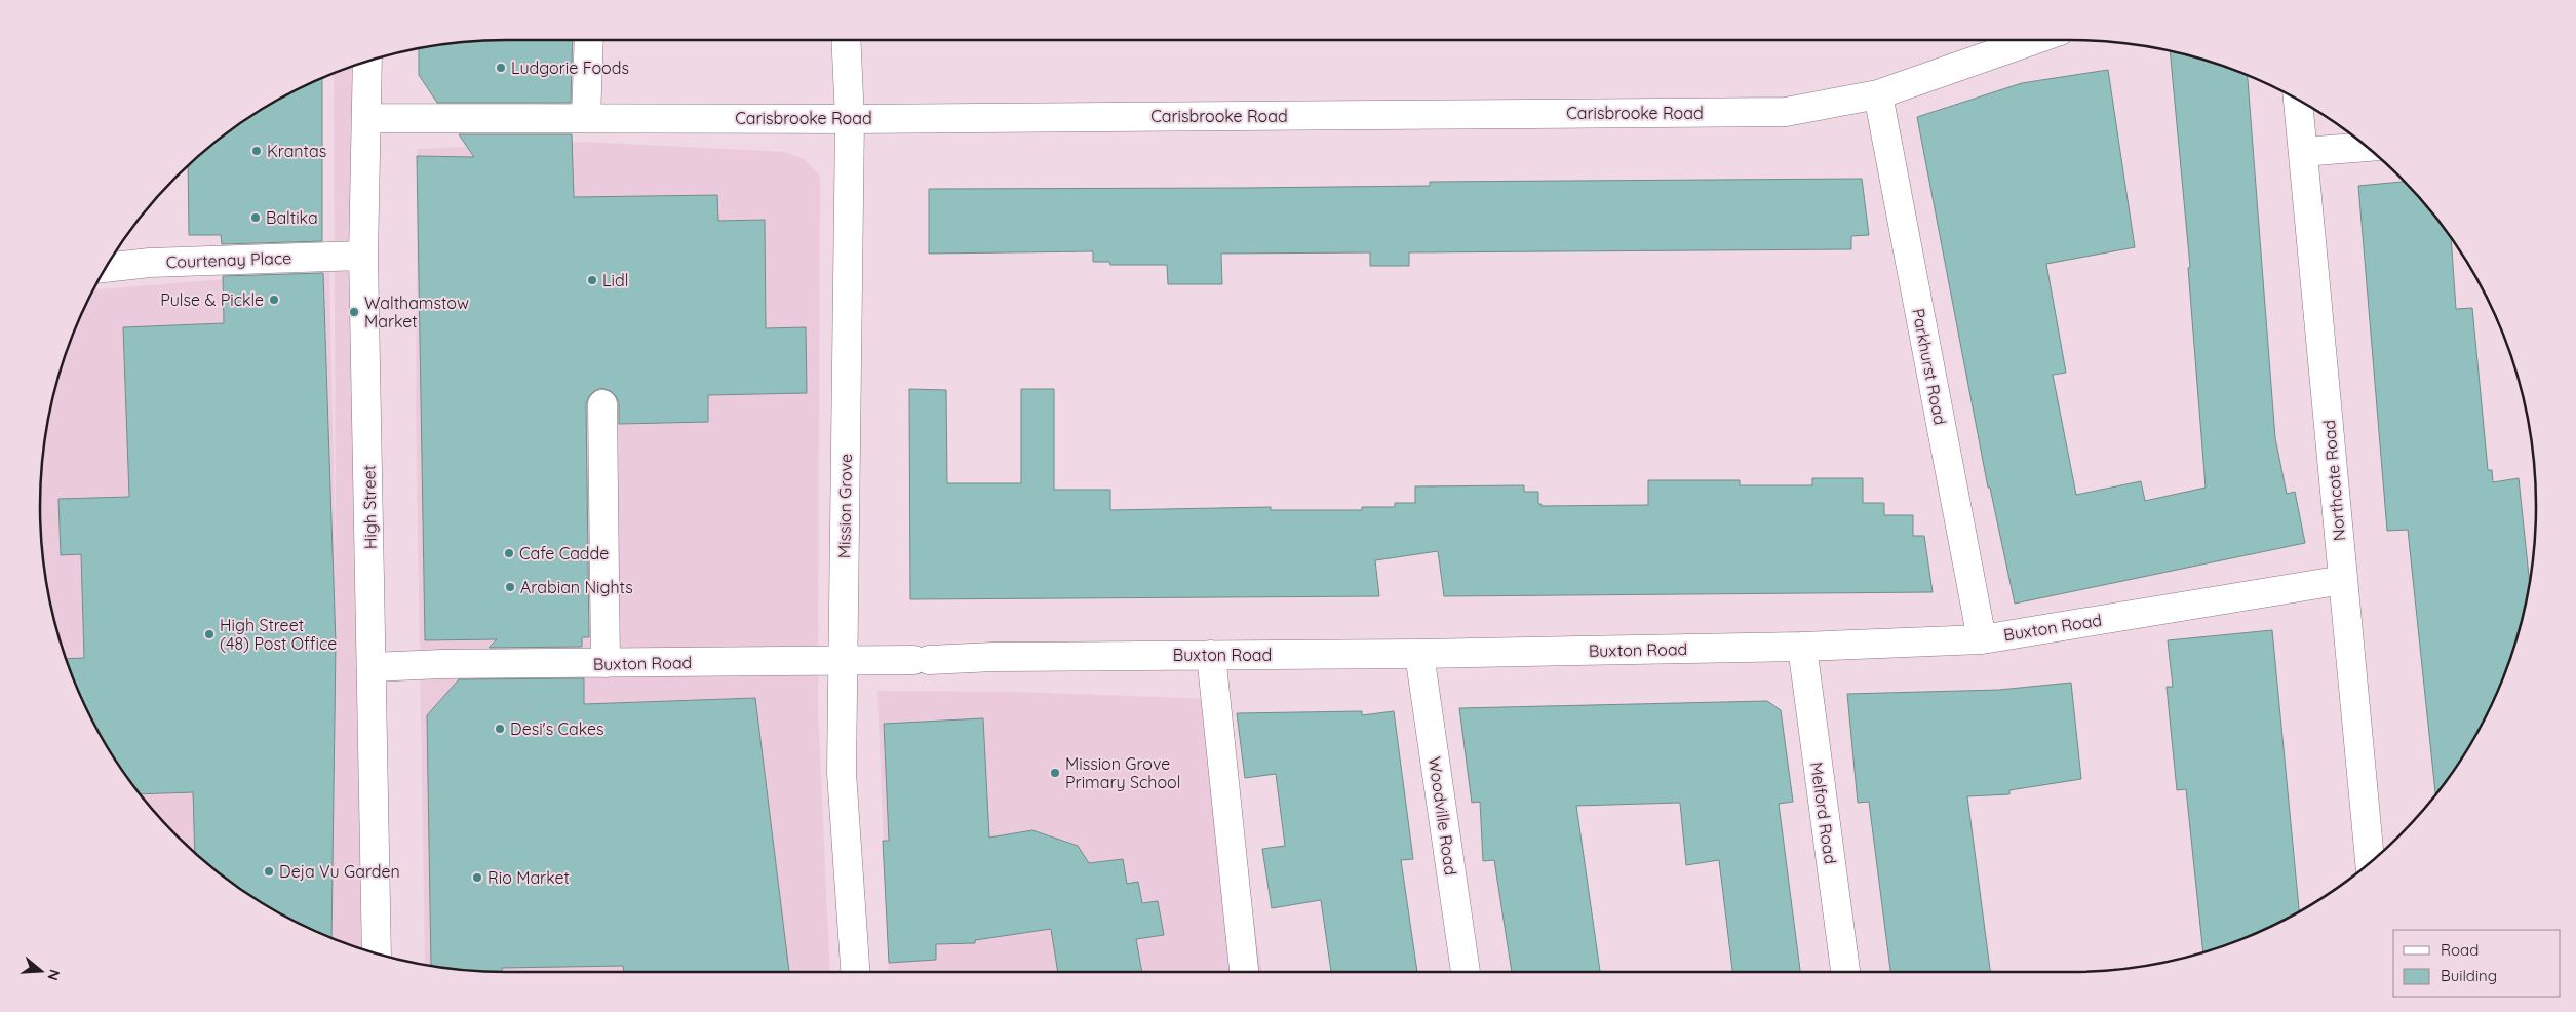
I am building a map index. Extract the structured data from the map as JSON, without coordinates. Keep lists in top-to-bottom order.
{
  "streets": {
    "street": [
      "Carisbrooke Road",
      "Courtenay Place",
      "Parkhurst Road",
      "Northcote Road",
      "Mission Grove",
      "High Street",
      "Buxton Road",
      "Melford Road",
      "Woodville Road"
    ]
  },
  "crossings": [
    ["Carisbrooke Road", "Parkhurst Road"],
    ["Carisbrooke Road", "Mission Grove"],
    ["Carisbrooke Road", "High Street"],
    ["Courtenay Place", "High Street"],
    ["Parkhurst Road", "Buxton Road"],
    ["Northcote Road", "Buxton Road"],
    ["Mission Grove", "Buxton Road"],
    ["High Street", "Buxton Road"],
    ["Buxton Road", "Melford Road"],
    ["Buxton Road", "Woodville Road"]
  ],
  "places": [
    "Ludgorie Foods",
    "Krantas",
    "Baltika",
    "Lidl",
    "Pulse & Pickle",
    "Walthamstow Market",
    "Cafe Cadde",
    "Arabian Nights",
    "High Street (48) Post Office",
    "Desi's Cakes",
    "Mission Grove Primary School",
    "Deja Vu Garden",
    "Rio Market"
  ],
  "legend": ["Road", "Building"],
  "north": "right"
}
